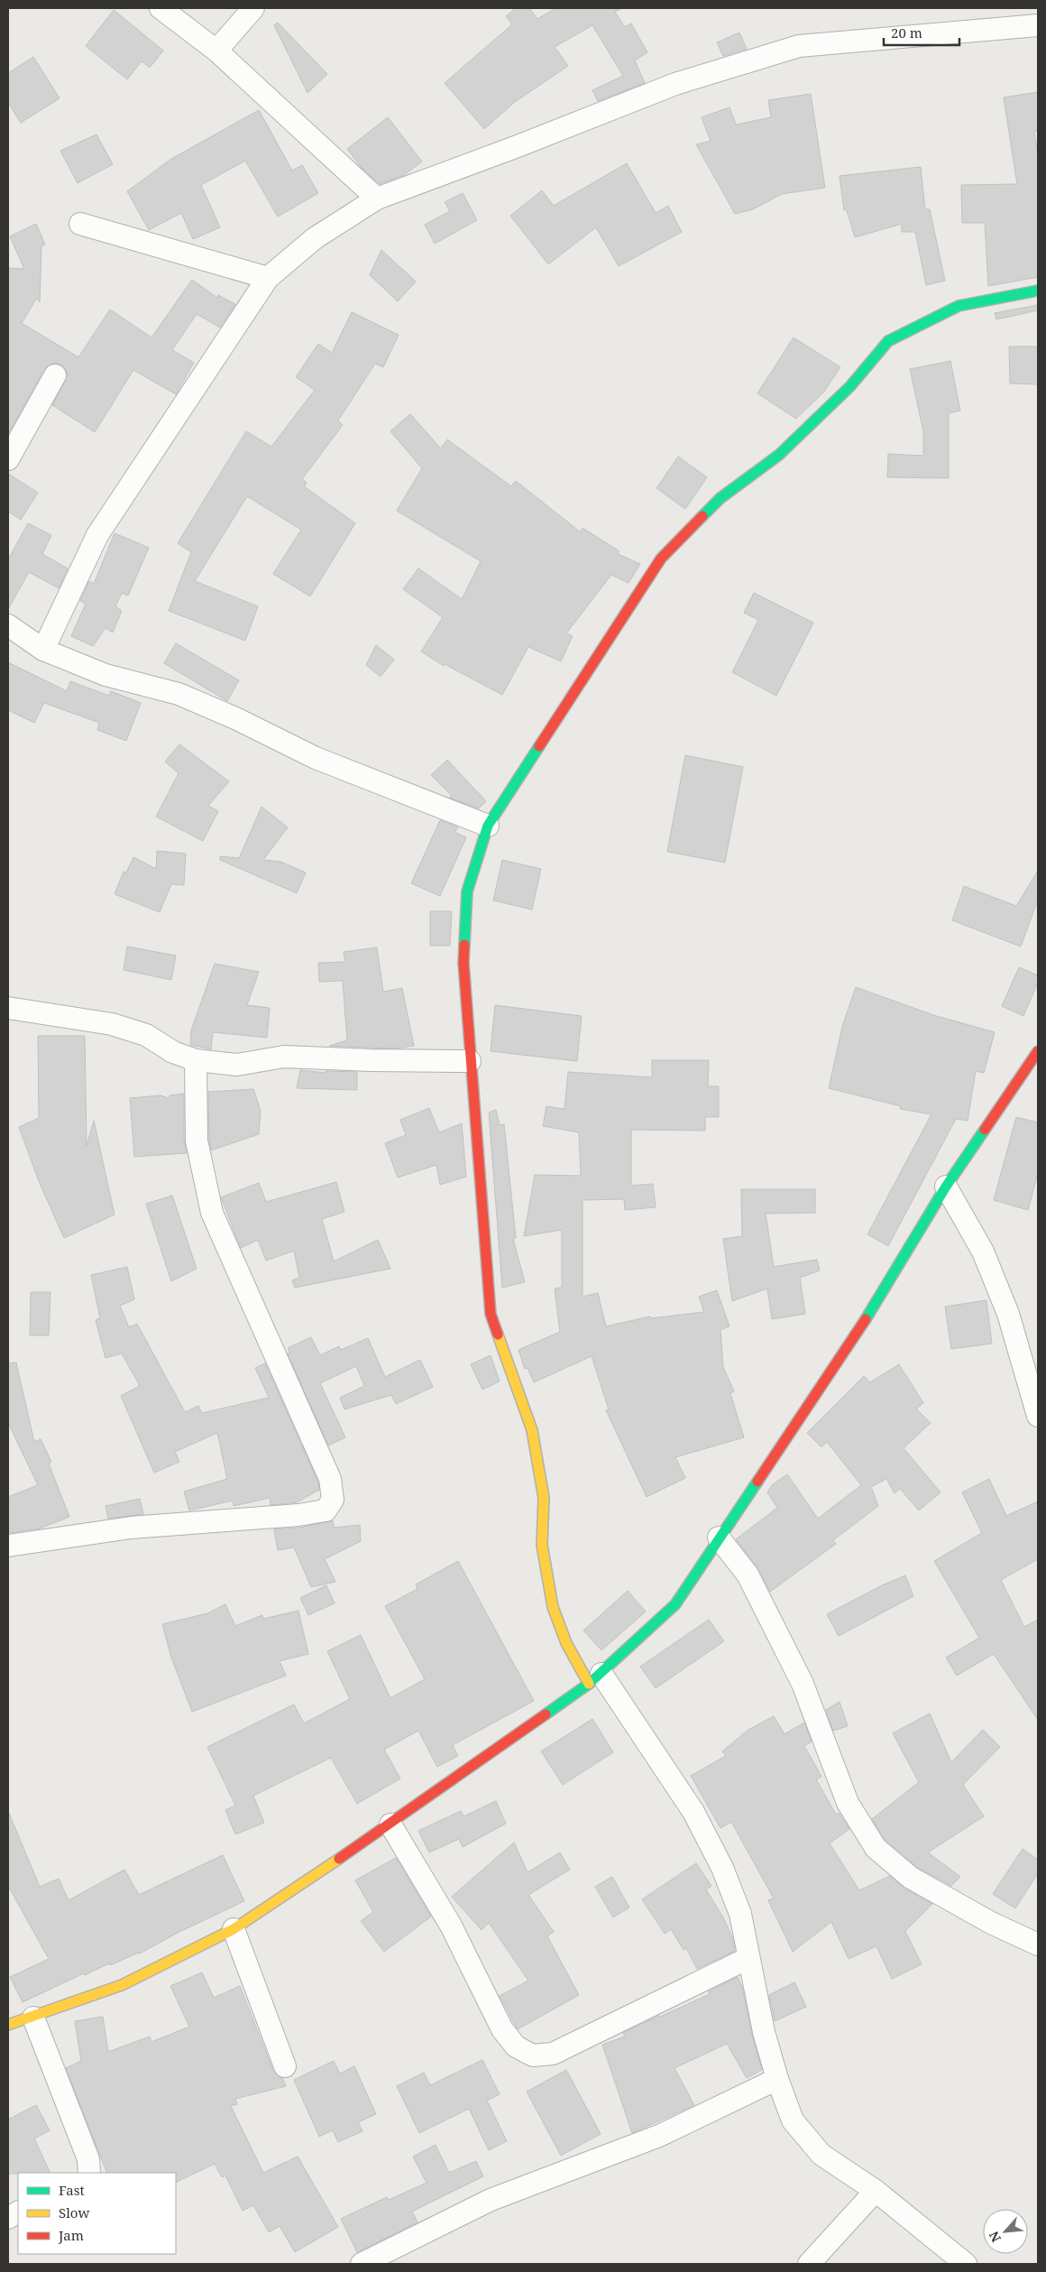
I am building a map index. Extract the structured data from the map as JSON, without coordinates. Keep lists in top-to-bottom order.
{
  "legend": ["Fast", "Slow", "Jam"],
  "scale_bar": "20 m",
  "north": "bottom left"
}
